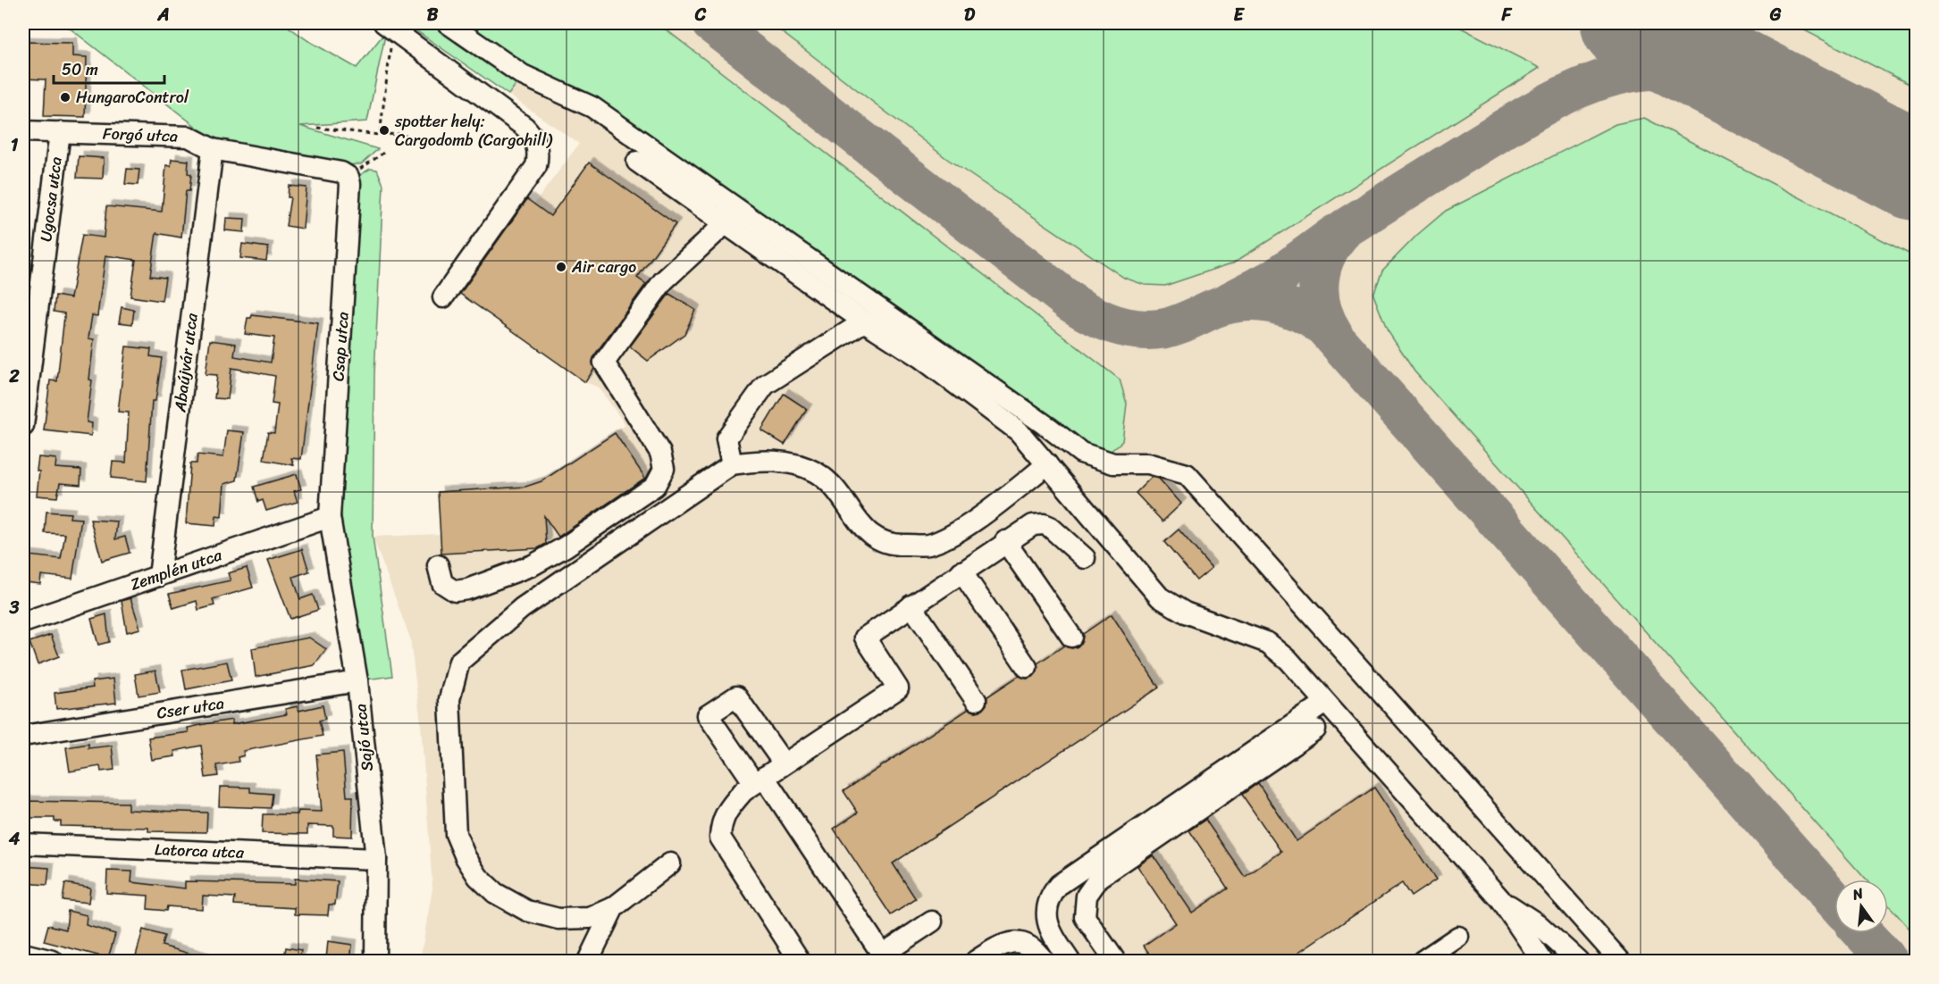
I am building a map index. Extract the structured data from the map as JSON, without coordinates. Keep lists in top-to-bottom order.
{
  "streets": {
    "street": [
      "Forgó utca",
      "Ugocsa utca",
      "Csap utca",
      "Abaújvár utca",
      "Zemplén utca",
      "Cser utca",
      "Sajó utca",
      "Latorca utca"
    ]
  },
  "crossings": [
    ["Forgó utca", "Ugocsa utca"],
    ["Forgó utca", "Csap utca"],
    ["Forgó utca", "Abaújvár utca"],
    ["Csap utca", "Zemplén utca"],
    ["Csap utca", "Sajó utca"],
    ["Abaújvár utca", "Zemplén utca"],
    ["Zemplén utca", "Sajó utca"],
    ["Cser utca", "Sajó utca"],
    ["Sajó utca", "Latorca utca"]
  ],
  "places": ["HungaroControl", "spotter hely: Cargodomb (Cargohill)", "Air cargo"],
  "scale_bar": "50 m",
  "north": "top",
  "grid": {
    "columns": [
      "A",
      "B",
      "C",
      "D",
      "E",
      "F",
      "G"
    ],
    "rows": [
      "1",
      "2",
      "3",
      "4"
    ]
  }
}
